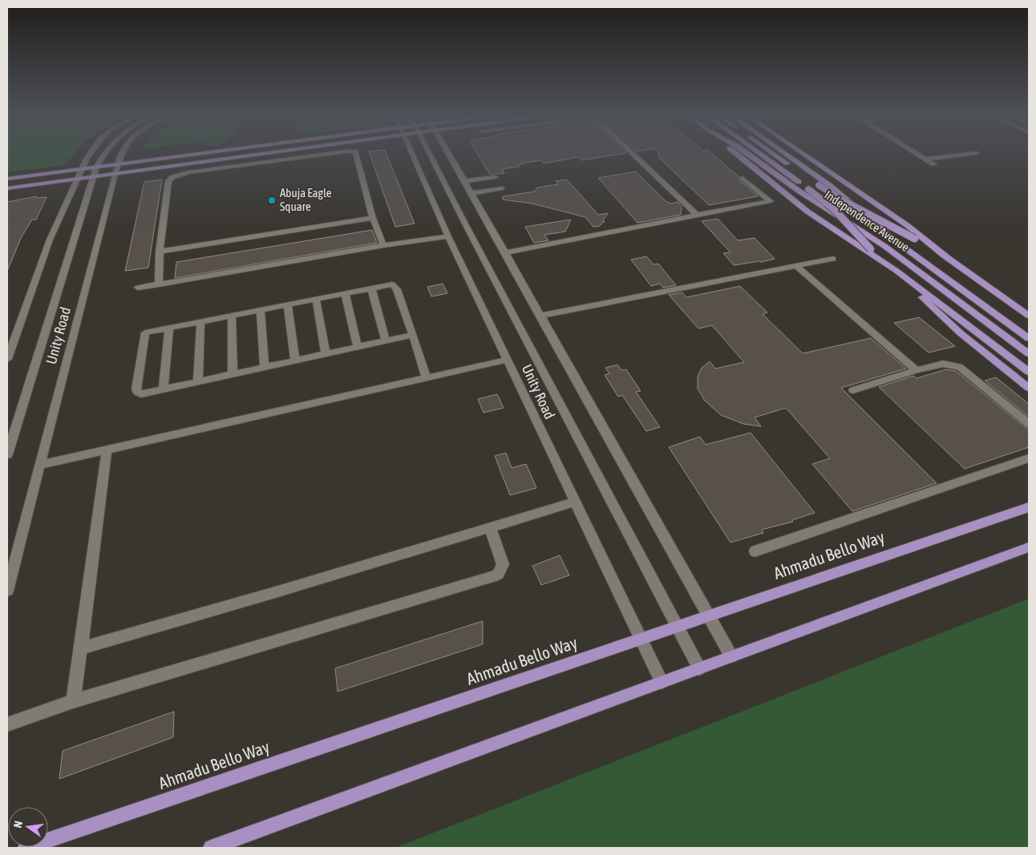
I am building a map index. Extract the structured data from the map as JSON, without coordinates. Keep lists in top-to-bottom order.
{
  "streets": {
    "main road": ["Independence Avenue", "Ahmadu Bello Way"],
    "street": ["Unity Road"]
  },
  "crossings": [
    ["Unity Road", "Ahmadu Bello Way"]
  ],
  "places": ["Abuja Eagle Square"],
  "north": "left"
}
